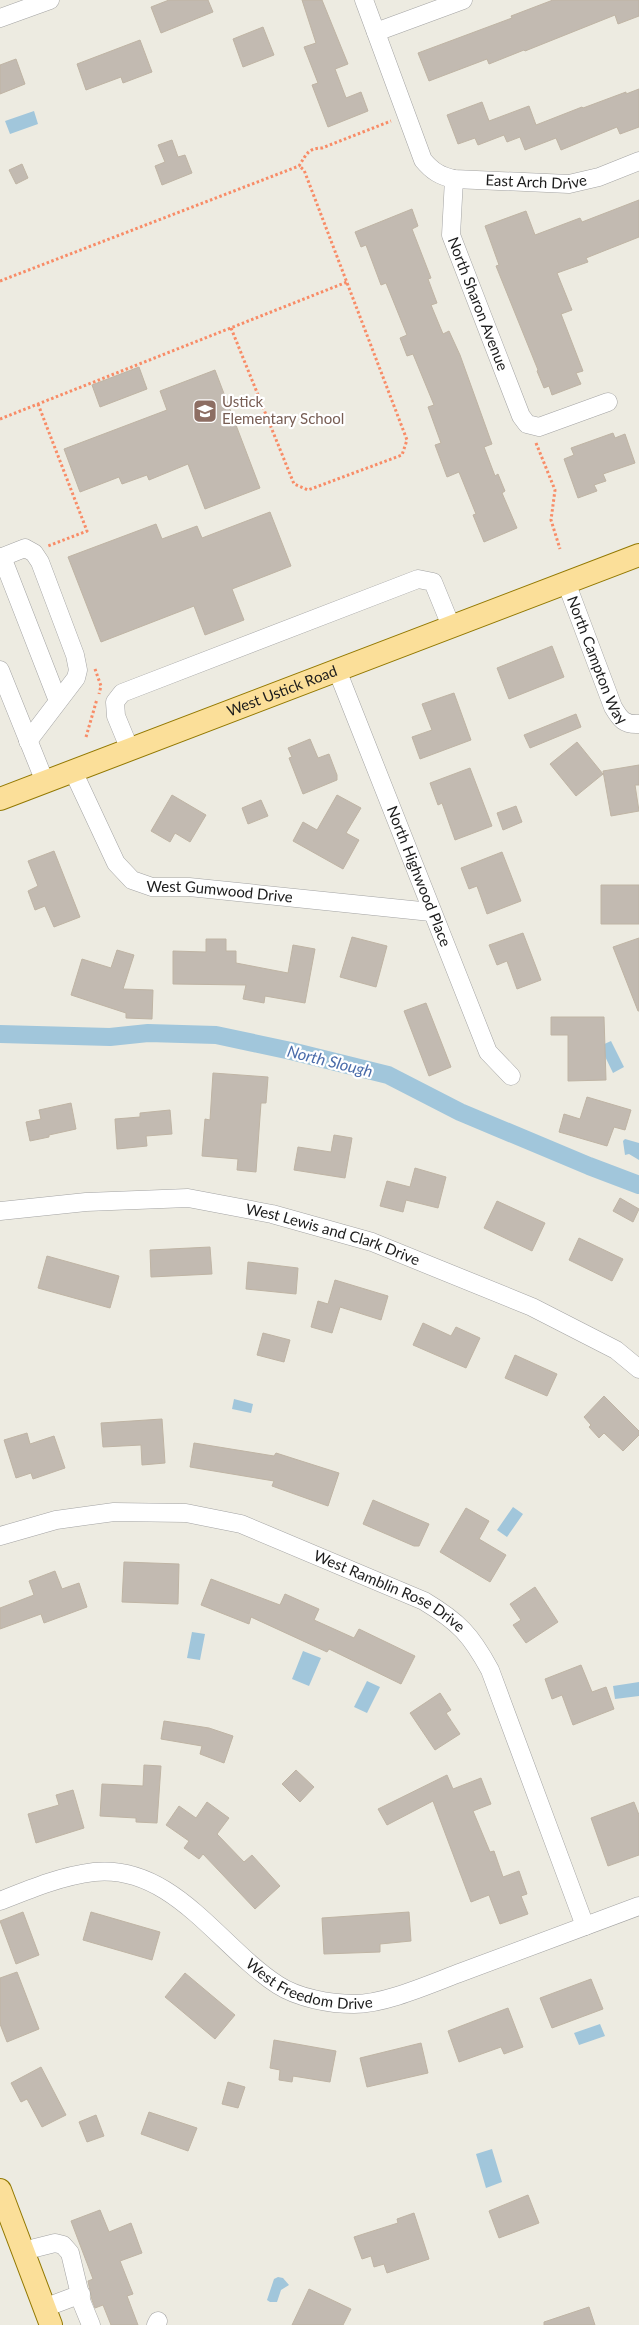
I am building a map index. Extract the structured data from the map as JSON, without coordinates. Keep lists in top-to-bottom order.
{
  "streets": {
    "main road": ["West Ustick Road"],
    "street": [
      "East Arch Drive",
      "North Sharon Avenue",
      "North Campton Way",
      "North Highwood Place",
      "West Gumwood Drive",
      "West Lewis and Clark Drive",
      "West Ramblin Rose Drive",
      "West Freedom Drive"
    ]
  },
  "crossings": [
    ["East Arch Drive", "North Sharon Avenue"],
    ["North Campton Way", "West Ustick Road"],
    ["West Ustick Road", "North Highwood Place"],
    ["West Ustick Road", "West Gumwood Drive"],
    ["North Highwood Place", "West Gumwood Drive"],
    ["West Ramblin Rose Drive", "West Freedom Drive"]
  ],
  "water": ["North Slough"],
  "places": {
    "school or university": ["Ustick Elementary School"]
  }
}
